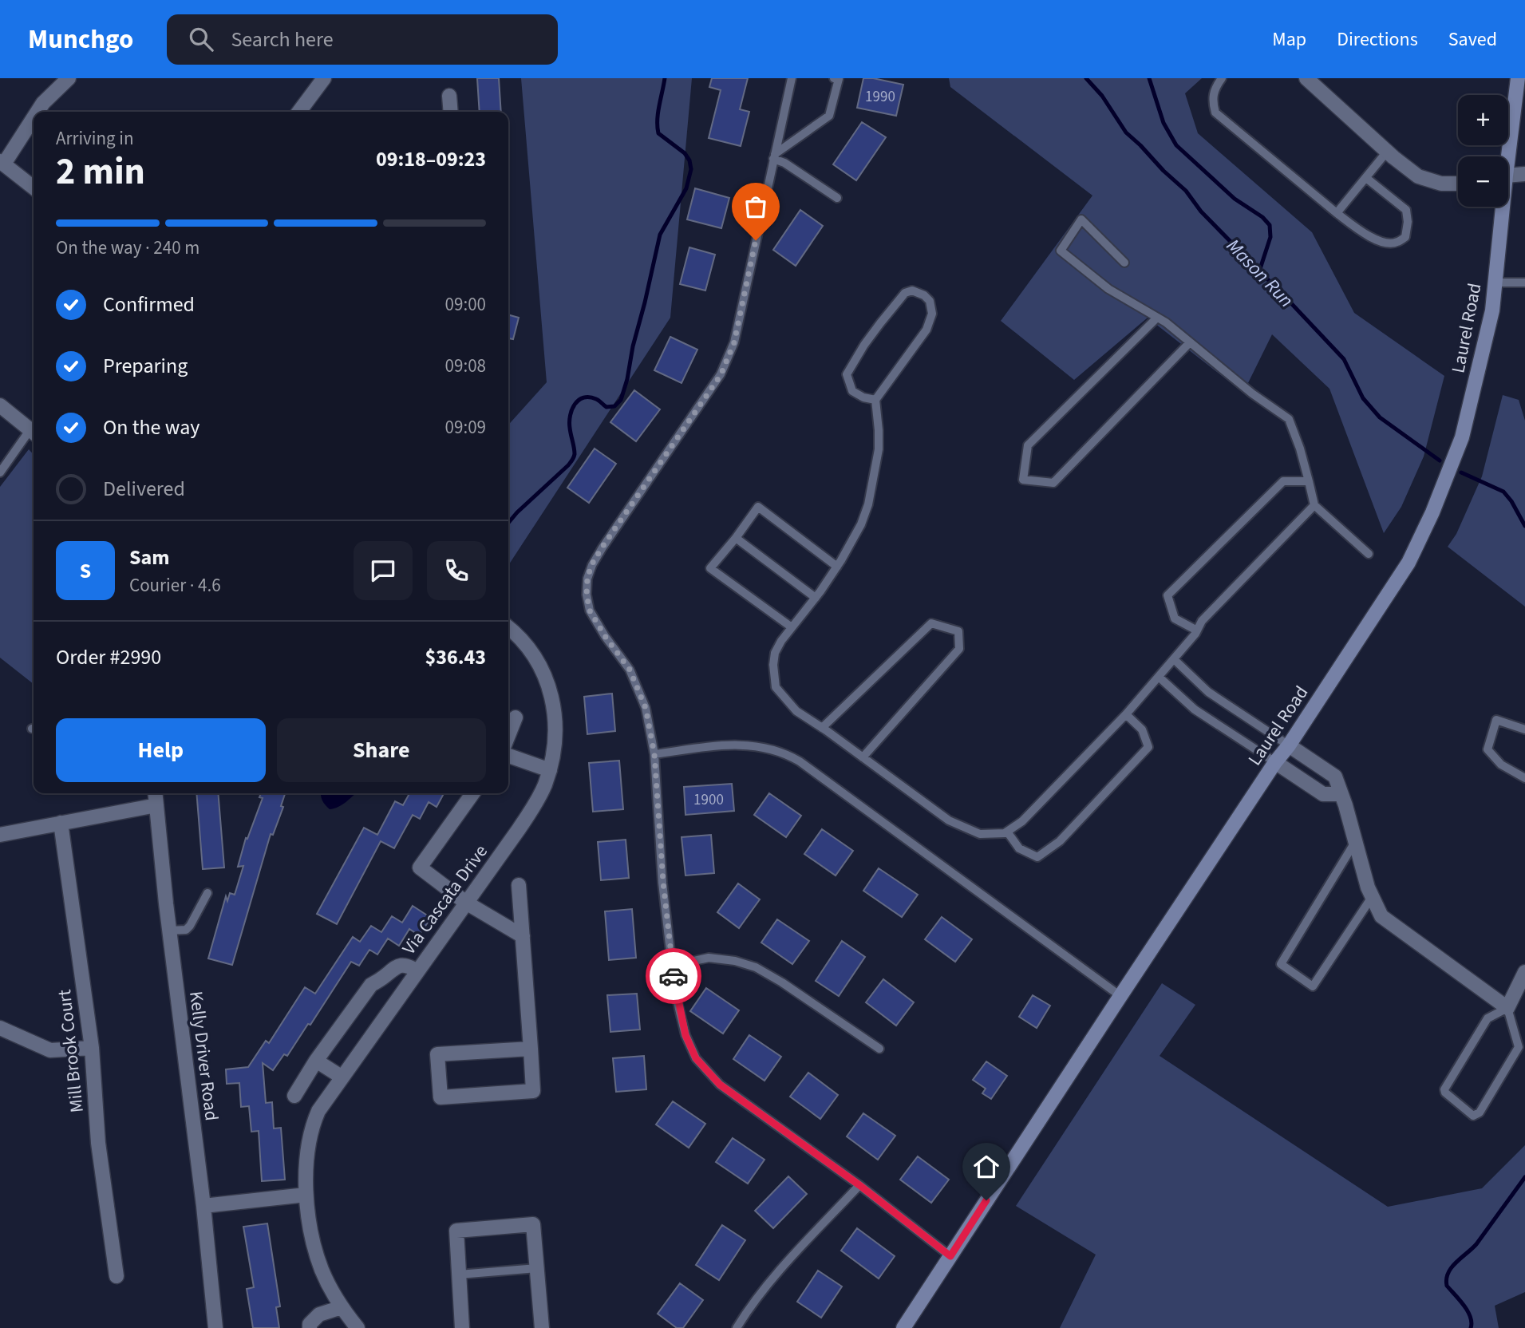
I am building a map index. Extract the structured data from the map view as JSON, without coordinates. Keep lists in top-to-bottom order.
{
  "streets": {
    "main road": ["Laurel Road"],
    "street": ["Via Cascata Drive", "Mill Brook Court", "Kelly Driver Road"]
  },
  "water": ["Mason Run"],
  "house_numbers": ["1990", "1900"],
  "page": {
    "header": "Munchgo",
    "search": "Search here",
    "nav": ["Map", "Directions", "Saved"],
    "map_buttons": ["+", "−"],
    "heading": ["2 min", "Arriving in", "09:18–09:23"],
    "panel": [
      "Sam",
      "Courier · 4.6",
      "Order #2990",
      "$36.43"
    ],
    "bar": "On the way · 240 m",
    "list": [
      ["Confirmed", "09:00"],
      ["Preparing", "09:08"],
      ["On the way", "09:09"],
      "Delivered"
    ],
    "round": "S",
    "buttons": ["Help", "Share"]
  }
}
